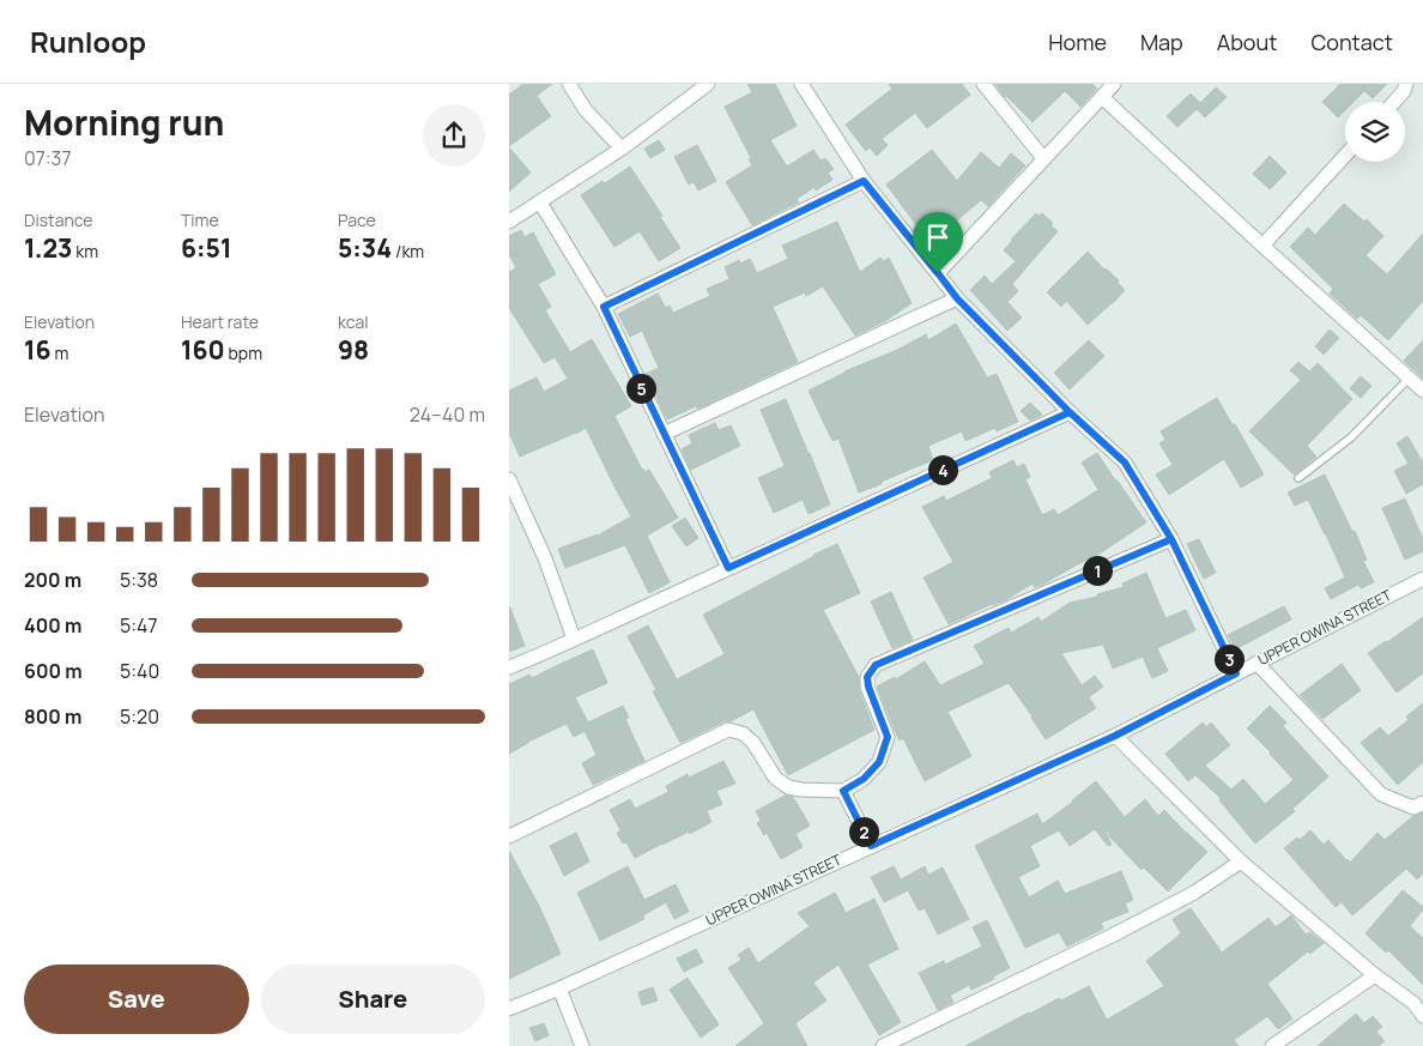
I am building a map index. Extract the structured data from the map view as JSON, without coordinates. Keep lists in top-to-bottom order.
{
  "streets": {
    "street": ["UPPER OWINA STREET"]
  },
  "page": {
    "header": "Runloop",
    "nav": [
      "Home",
      "Map",
      "About",
      "Contact"
    ],
    "heading": ["Morning run", "07:37"],
    "stats": [
      ["Distance", "1.23 km"],
      ["Time", "6:51"],
      ["Pace", "5:34 /km"],
      ["Elevation", "16 m"],
      ["Heart rate", "160 bpm"],
      ["kcal", "98"]
    ],
    "pins": [
      "5",
      "4",
      "1",
      "3",
      "2"
    ],
    "chart": ["Elevation", "24–40 m"],
    "list": [
      {
        "name": "200 m",
        "note": "5:38"
      },
      {
        "name": "400 m",
        "note": "5:47"
      },
      {
        "name": "600 m",
        "note": "5:40"
      },
      {
        "name": "800 m",
        "note": "5:20"
      }
    ],
    "buttons": ["Save", "Share"]
  }
}
